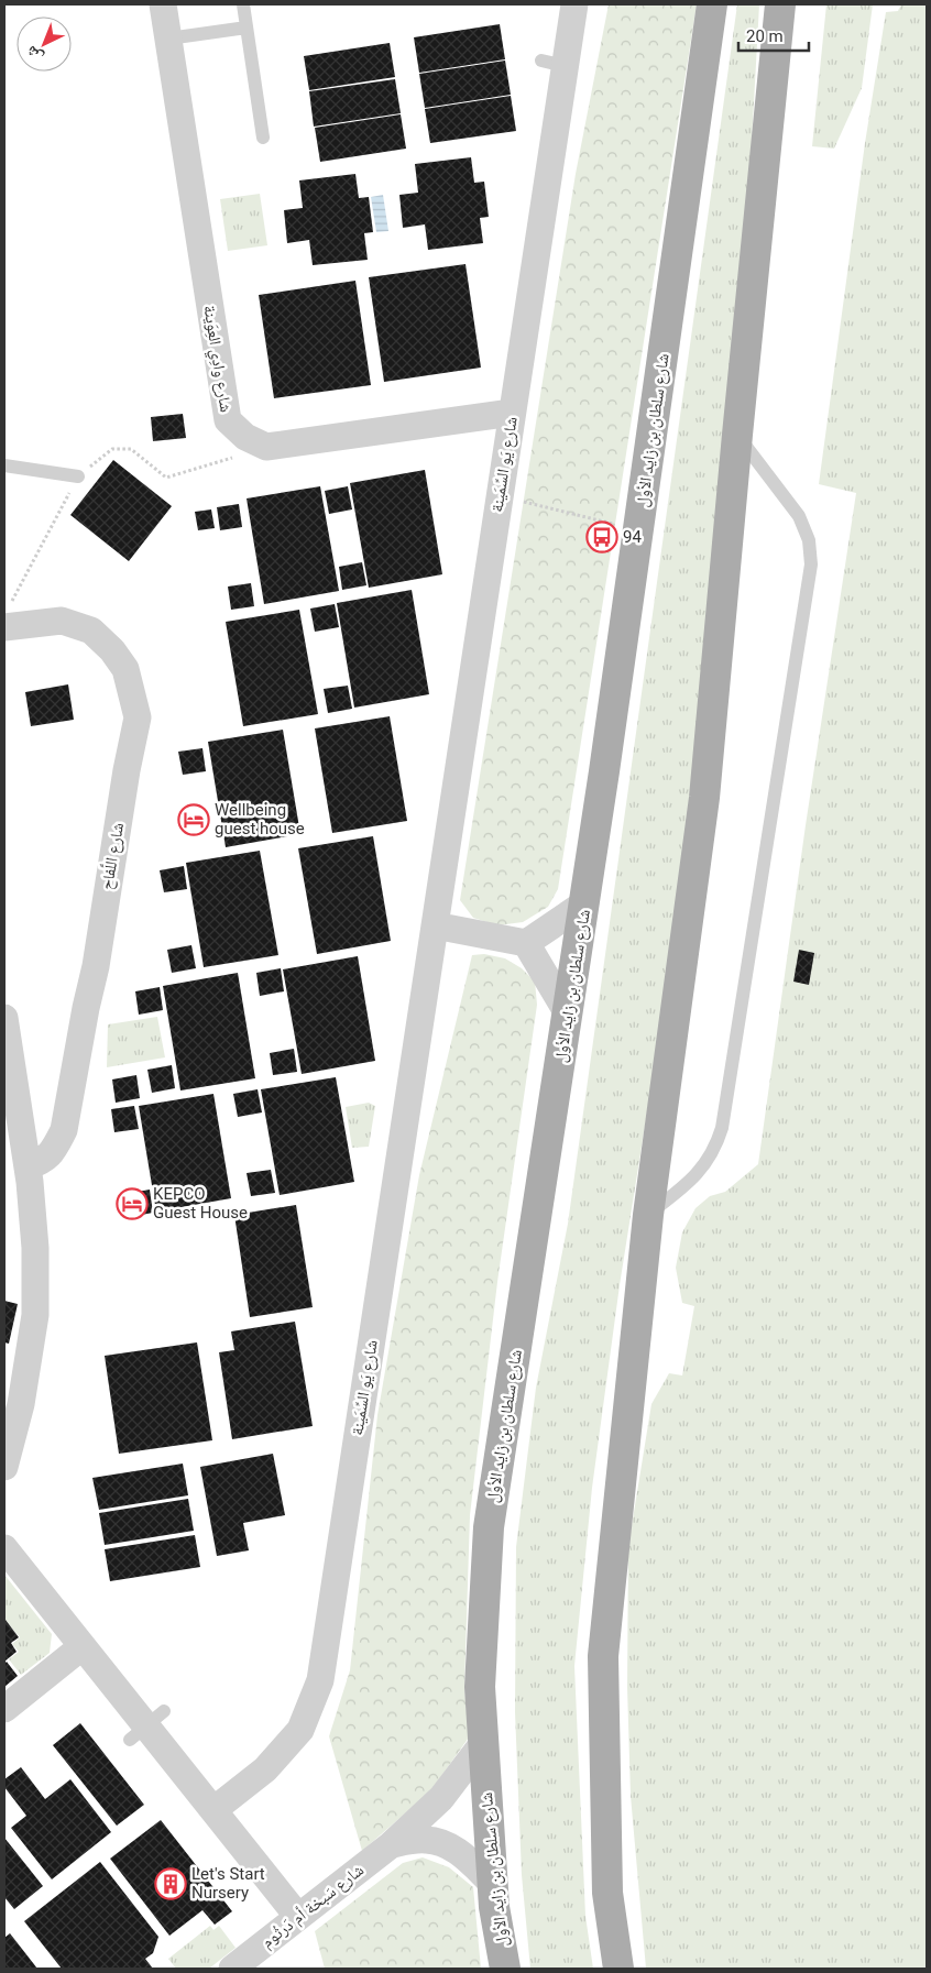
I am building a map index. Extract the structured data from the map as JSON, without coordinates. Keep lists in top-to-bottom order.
{
  "streets": {
    "main road": ["شارع سلطان بن زايد الأول"],
    "street": [
      "شارع وادِي العِوَينة",
      "شارع يَو السِّمَينة",
      "شارع اللِّفاح",
      "شارع سَبخة أم دَرثُوم"
    ]
  },
  "crossings": [
    ["شارع سلطان بن زايد الأول", "شارع سَبخة أم دَرثُوم"]
  ],
  "places": {
    "bus stop": ["94"],
    "hotel": ["Wellbeing guest house", "KEPCO Guest House"],
    "building": ["Let's Start Nursery"]
  },
  "scale_bar": "20 m",
  "north": "bottom left"
}
